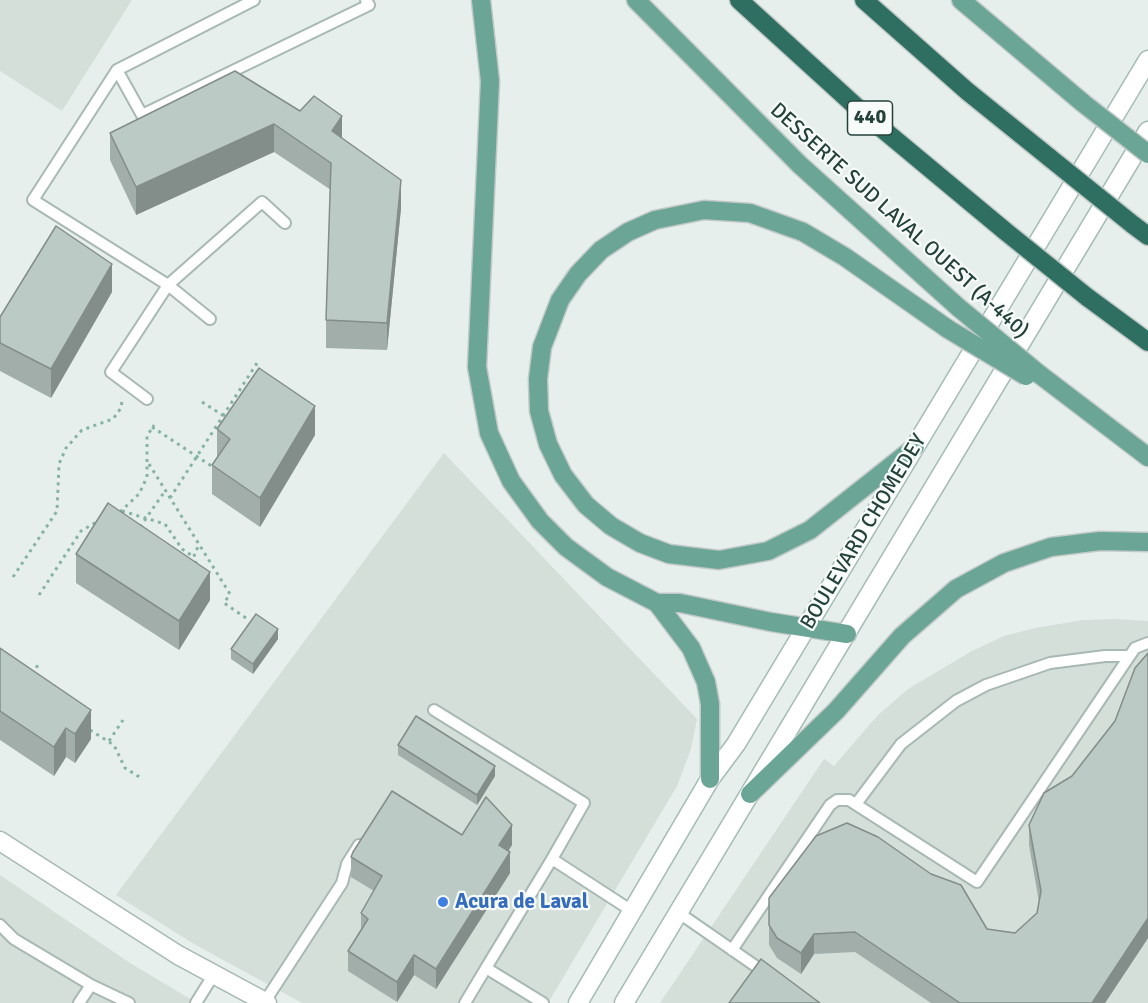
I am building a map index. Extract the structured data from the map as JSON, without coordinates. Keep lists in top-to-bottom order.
{
  "streets": {
    "highway": ["440"],
    "main road": ["DESSERTE SUD LAVAL OUEST (A-440)"],
    "street": ["BOULEVARD CHOMEDEY"]
  },
  "places": ["Acura de Laval"]
}
